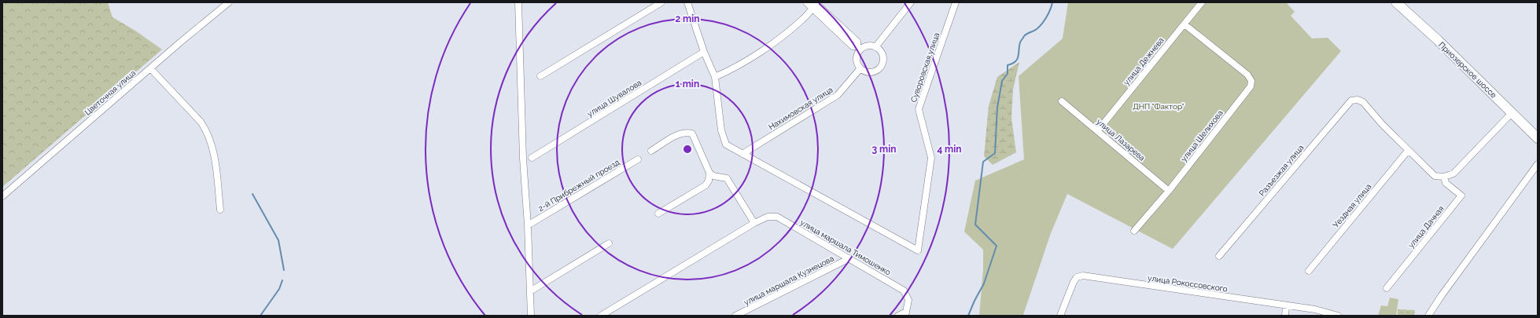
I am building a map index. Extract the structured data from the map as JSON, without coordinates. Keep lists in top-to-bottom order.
{
  "streets": {
    "main road": ["Приозерское шоссе"],
    "street": [
      "улица Дежнева",
      "Суворовская улица",
      "Цветочная улица",
      "улица Шувалова",
      "Нахимовская улица",
      "улица Шелихова",
      "улица Лазарева",
      "Разъезжая улица",
      "2-й Прибрежный проезд",
      "Уездная улица",
      "улица Дачная",
      "улица маршала Тимошенко",
      "улица маршала Кузнецова",
      "улица Рокоссовского"
    ]
  },
  "crossings": [
    ["улица Дежнева", "улица Шелихова"],
    ["улица Дежнева", "улица Лазарева"],
    ["Суворовская улица", "Нахимовская улица"],
    ["улица Шелихова", "улица Лазарева"],
    ["Разъезжая улица", "Уездная улица"],
    ["улица маршала Тимошенко", "улица маршала Кузнецова"]
  ],
  "parks": ["ДНП \"Фактор\""],
  "rings": [
    "2 min",
    "1 min",
    "3 min",
    "4 min"
  ]
}
